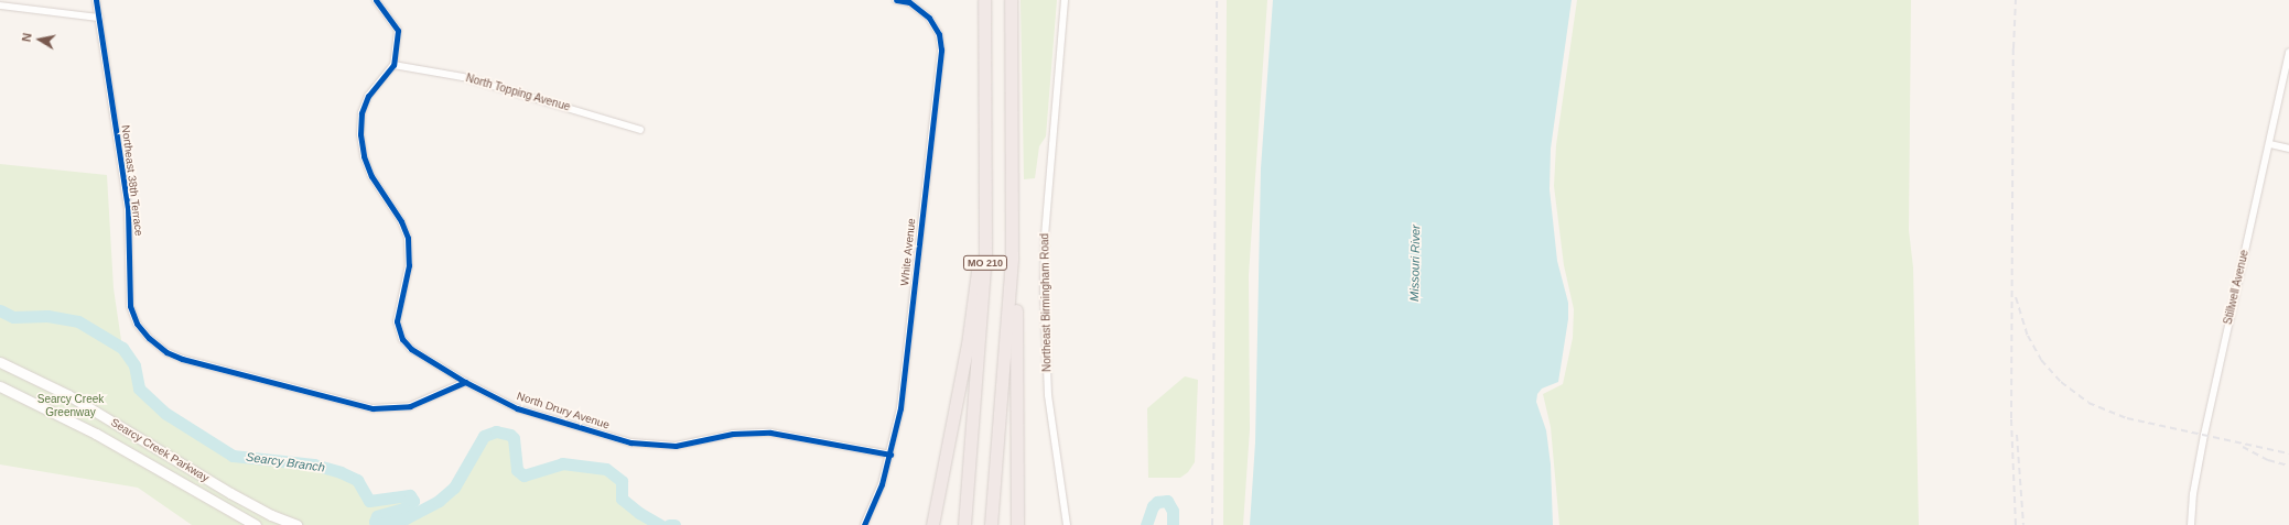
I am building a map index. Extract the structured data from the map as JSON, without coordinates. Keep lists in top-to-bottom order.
{
  "streets": {
    "highway": ["MO 210"],
    "street": [
      "North Topping Avenue",
      "Northeast 38th Terrace",
      "White Avenue",
      "Stillwell Avenue",
      "Northeast Birmingham Road",
      "North Drury Avenue",
      "Searcy Creek Parkway"
    ]
  },
  "crossings": [
    ["North Topping Avenue", "North Drury Avenue"],
    ["Northeast 38th Terrace", "North Drury Avenue"],
    ["White Avenue", "North Drury Avenue"]
  ],
  "water": ["Missouri River", "Searcy Branch"],
  "parks": ["Searcy Creek Greenway"],
  "north": "left"
}
